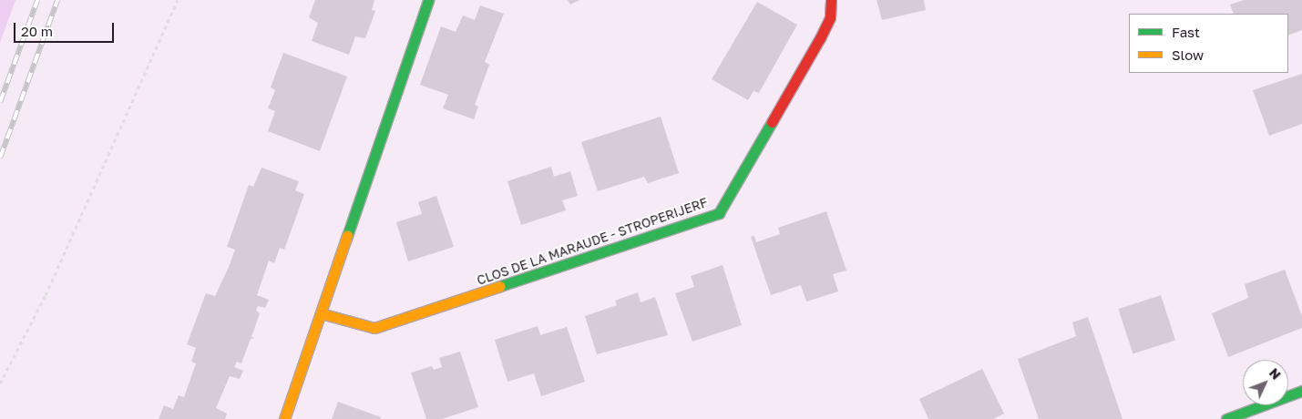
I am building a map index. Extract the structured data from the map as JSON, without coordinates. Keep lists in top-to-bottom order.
{
  "streets": {
    "street": ["CLOS DE LA MARAUDE - STROPERIJERF"]
  },
  "legend": ["Fast", "Slow"],
  "scale_bar": "20 m",
  "north": "top right"
}
